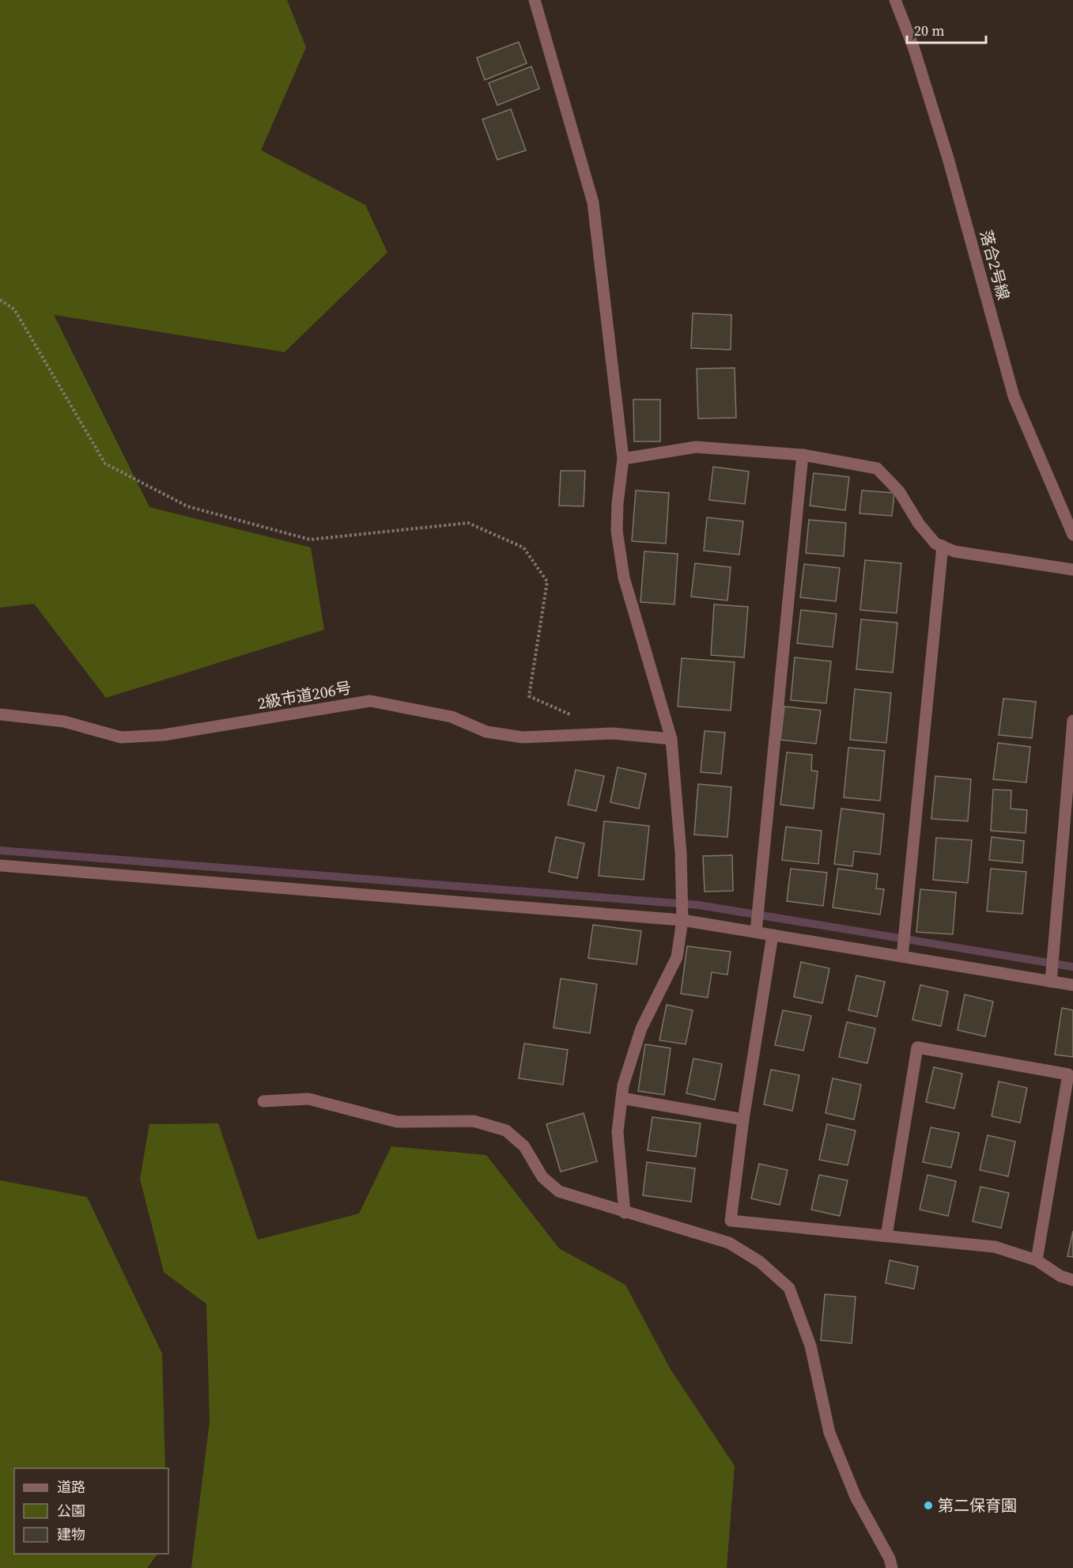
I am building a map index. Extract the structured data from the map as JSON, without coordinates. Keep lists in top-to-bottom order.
{
  "streets": {
    "street": ["落合2号線", "2級市道206号"]
  },
  "places": ["第二保育園"],
  "legend": ["道路", "公園", "建物"],
  "scale_bar": "20 m"
}
